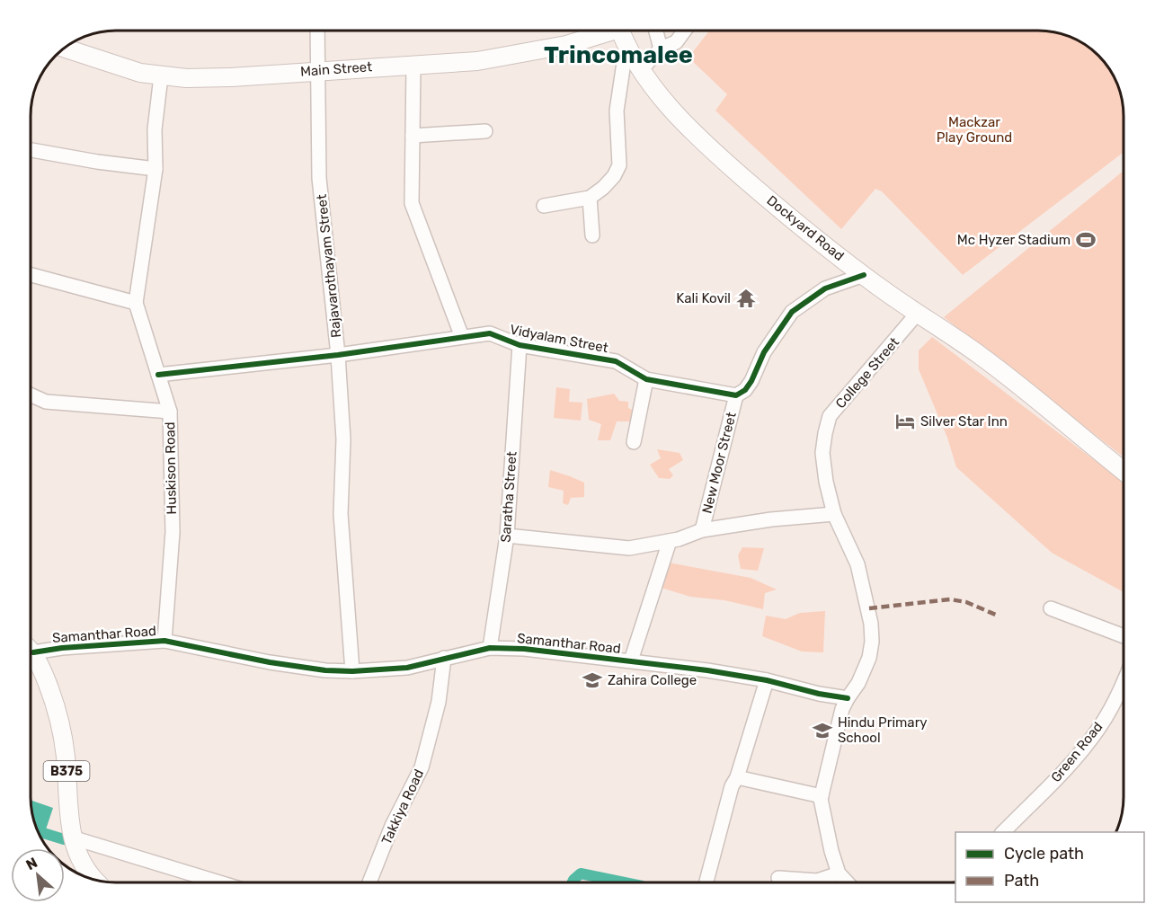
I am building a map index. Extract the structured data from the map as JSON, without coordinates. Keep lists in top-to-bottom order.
{
  "streets": {
    "main road": ["Main Street", "Dockyard Road", "B375"],
    "street": [
      "Rajavarothayam Street",
      "Vidyalam Street",
      "College Street",
      "New Moor Street",
      "Huskison Road",
      "Saratha Street",
      "Samanthar Road",
      "Green Road",
      "Takkiya Road"
    ]
  },
  "crossings": [
    ["Main Street", "Dockyard Road"],
    ["Main Street", "Rajavarothayam Street"],
    ["Main Street", "Huskison Road"],
    ["Dockyard Road", "College Street"],
    ["Rajavarothayam Street", "Vidyalam Street"],
    ["Rajavarothayam Street", "Samanthar Road"],
    ["Vidyalam Street", "New Moor Street"],
    ["Vidyalam Street", "Huskison Road"],
    ["Vidyalam Street", "Saratha Street"],
    ["College Street", "Samanthar Road"],
    ["Huskison Road", "Samanthar Road"],
    ["Saratha Street", "Samanthar Road"],
    ["Samanthar Road", "Takkiya Road"]
  ],
  "districts": ["Trincomalee"],
  "parks": ["Mackzar Play Ground"],
  "places": {
    "sports": ["Mc Hyzer Stadium"],
    "temple": ["Kali Kovil"],
    "hotel": ["Silver Star Inn"],
    "school or university": ["Zahira College", "Hindu Primary School"]
  },
  "legend": ["Cycle path", "Path"],
  "north": "top left"
}
